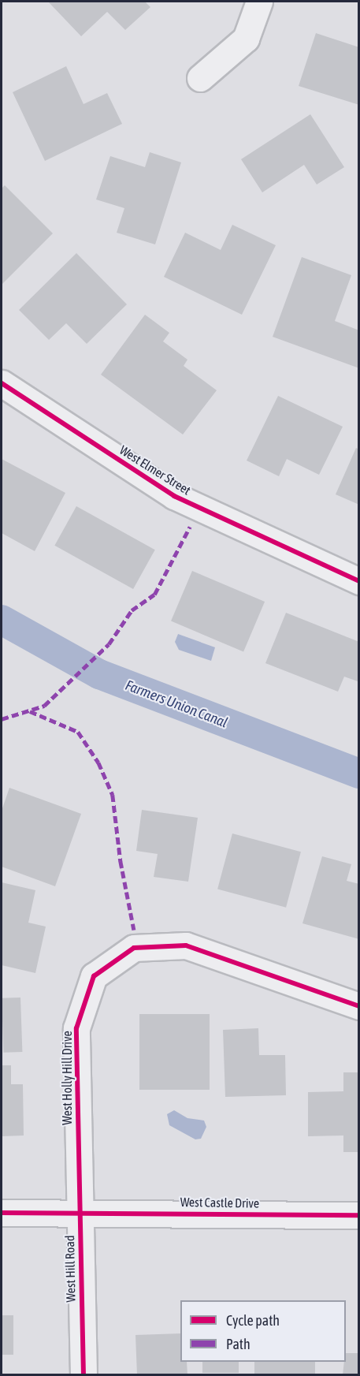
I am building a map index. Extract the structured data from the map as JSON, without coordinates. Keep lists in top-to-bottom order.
{
  "streets": {
    "street": [
      "West Elmer Street",
      "West Holly Hill Drive",
      "West Castle Drive",
      "West Hill Road"
    ]
  },
  "crossings": [
    ["West Holly Hill Drive", "West Castle Drive"],
    ["West Holly Hill Drive", "West Hill Road"],
    ["West Castle Drive", "West Hill Road"]
  ],
  "water": ["Farmers Union Canal"],
  "legend": ["Cycle path", "Path"]
}
